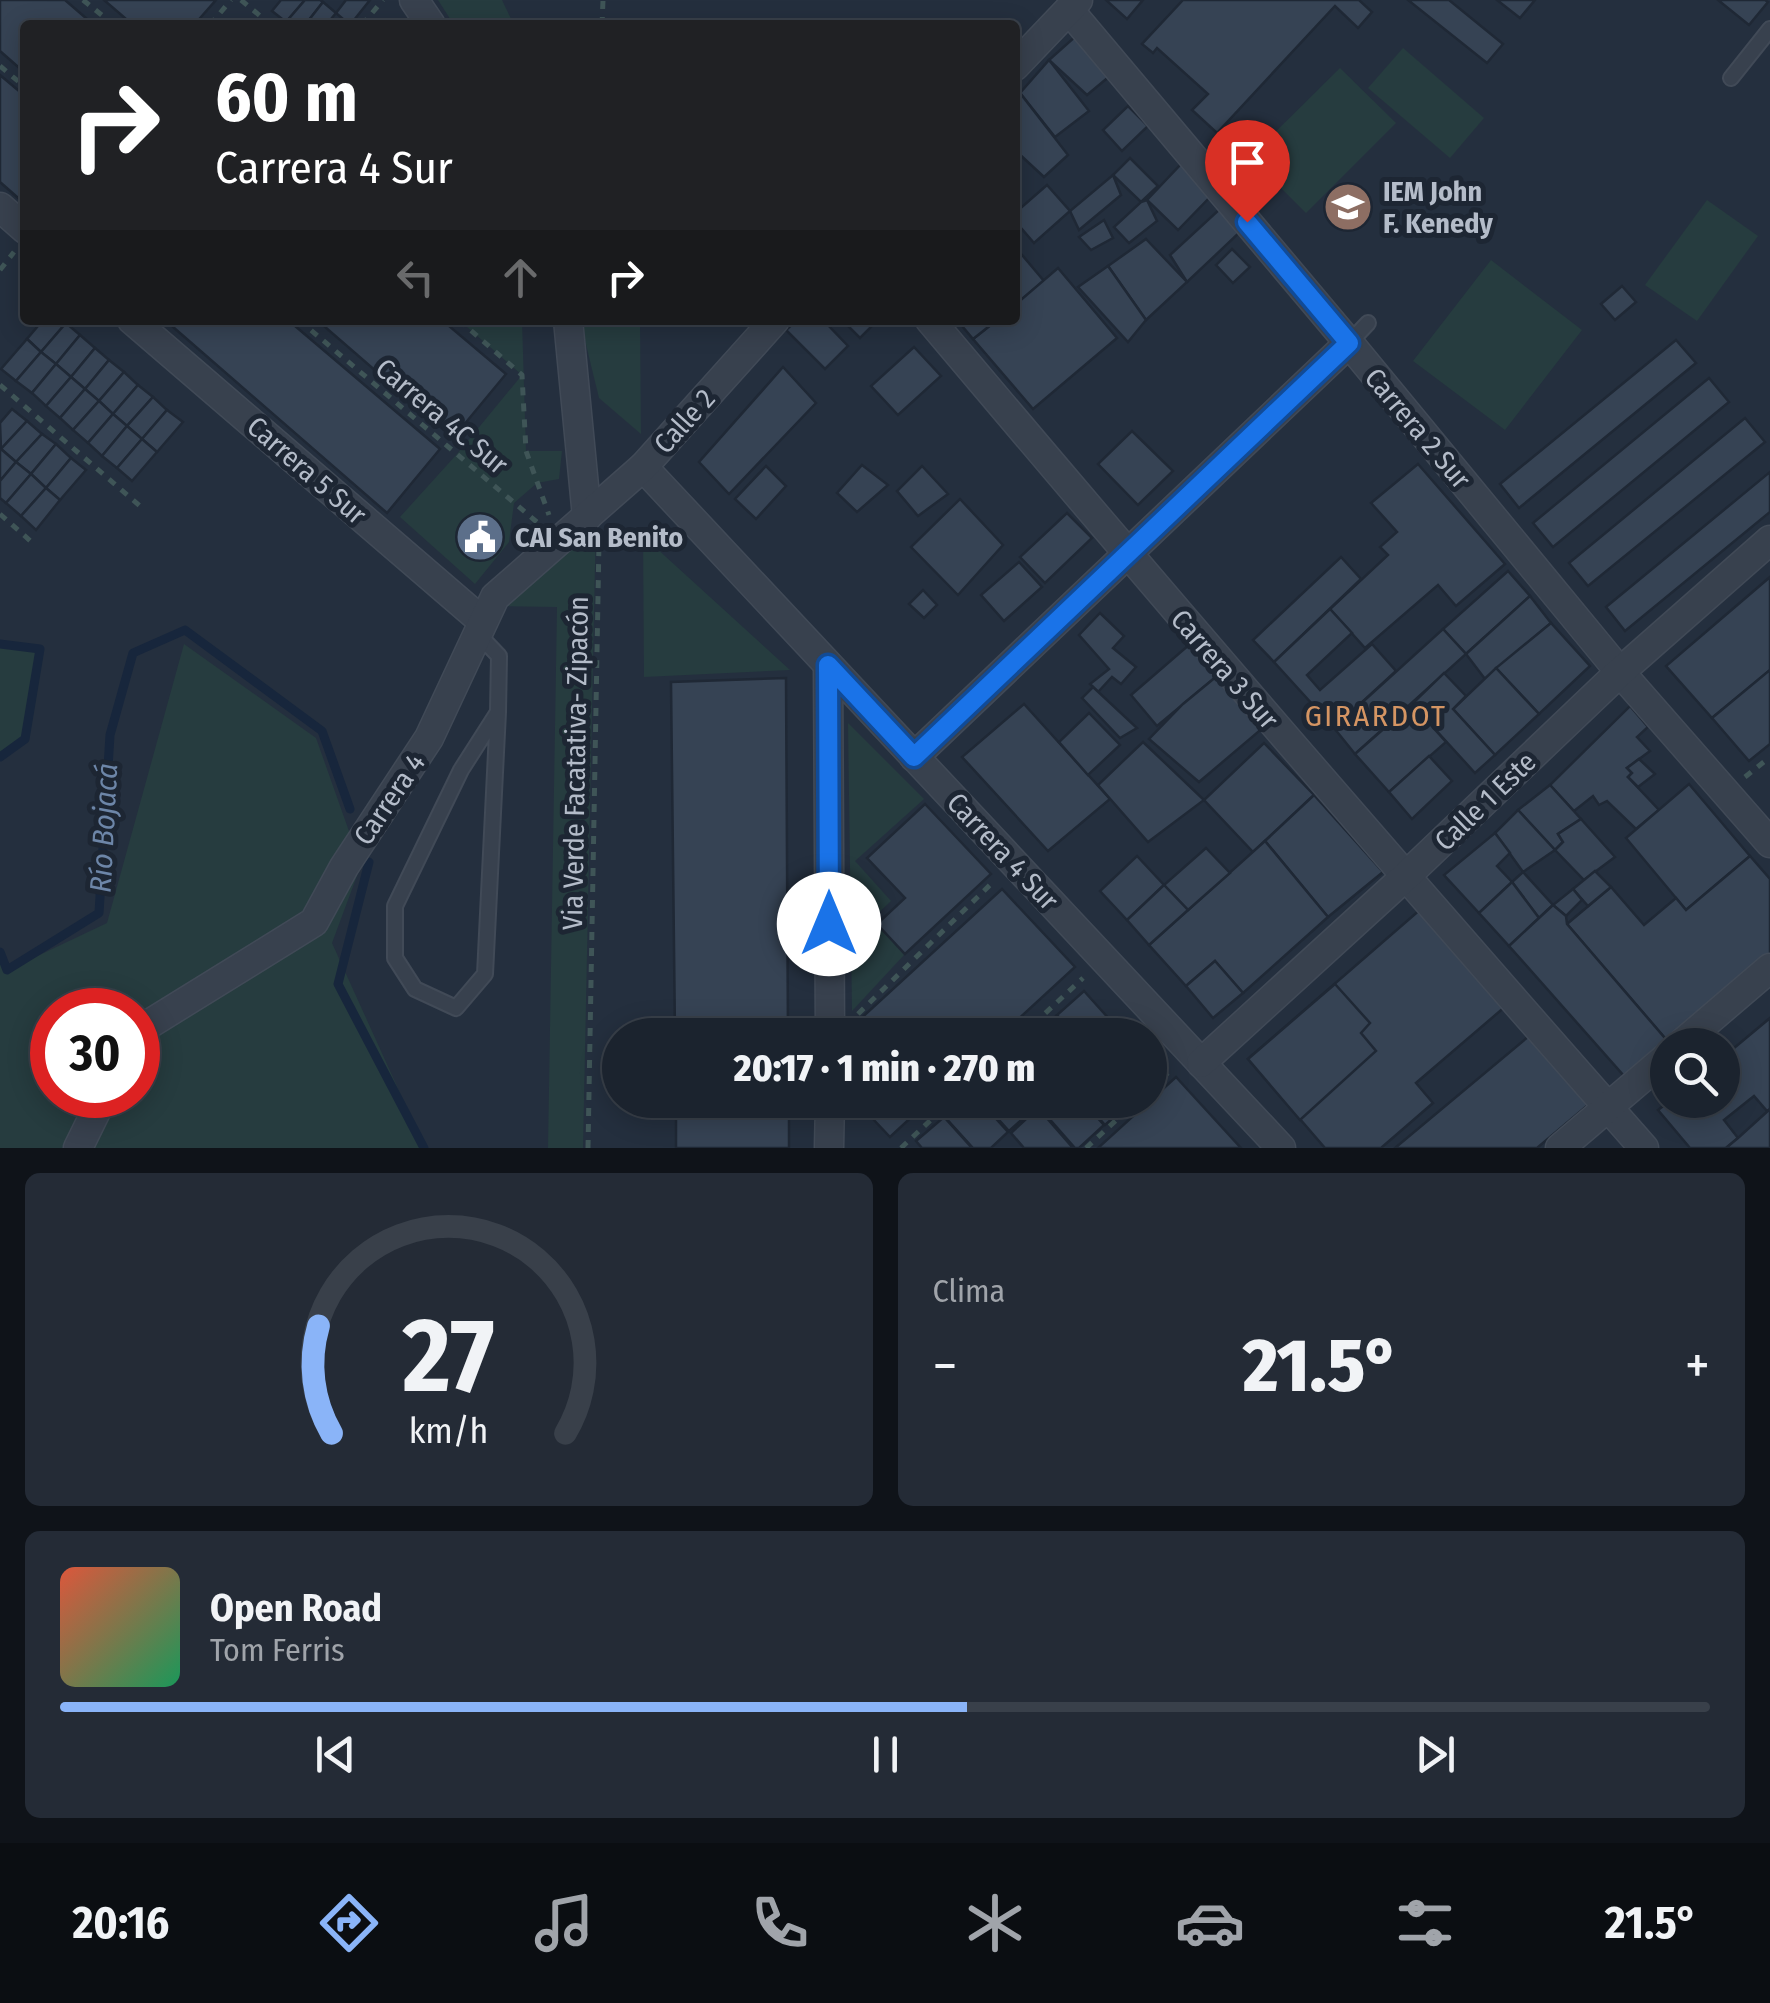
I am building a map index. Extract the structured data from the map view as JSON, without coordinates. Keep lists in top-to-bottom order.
{
  "streets": {
    "street": [
      "Calle 2",
      "Carrera 2 Sur",
      "Carrera 5 Sur",
      "Carrera 3 Sur",
      "Carrera 4",
      "Calle 1 Este",
      "Carrera 4 Sur"
    ],
    "path": ["Carrera 4C Sur", "Via Verde Facatativa- Zipacón"]
  },
  "crossings": [
    ["Carrera 4C Sur", "Carrera 4"],
    ["Calle 2", "Via Verde Facatativa- Zipacón"],
    ["Calle 2", "Carrera 4"],
    ["Calle 2", "Carrera 4 Sur"],
    ["Carrera 2 Sur", "Calle 1 Este"],
    ["Carrera 5 Sur", "Carrera 4"],
    ["Carrera 3 Sur", "Calle 1 Este"],
    ["Via Verde Facatativa- Zipacón", "Carrera 4"],
    ["Calle 1 Este", "Carrera 4 Sur"]
  ],
  "districts": ["GIRARDOT"],
  "water": ["Río Bojacá"],
  "places": {
    "school or university": ["IEM John F. Kenedy"],
    "public building": ["CAI San Benito"]
  },
  "page": {
    "turn": ["60 m", "Carrera 4 Sur"],
    "limit": "30",
    "trip": "20:17 · 1 min · 270 m",
    "tile": "Clima",
    "heat": ["−", "21.5°", "+"],
    "song": ["Open Road", "Tom Ferris"],
    "tabs": ["20:16", "21.5°"],
    "gauge": ["27", "km/h"]
  }
}
